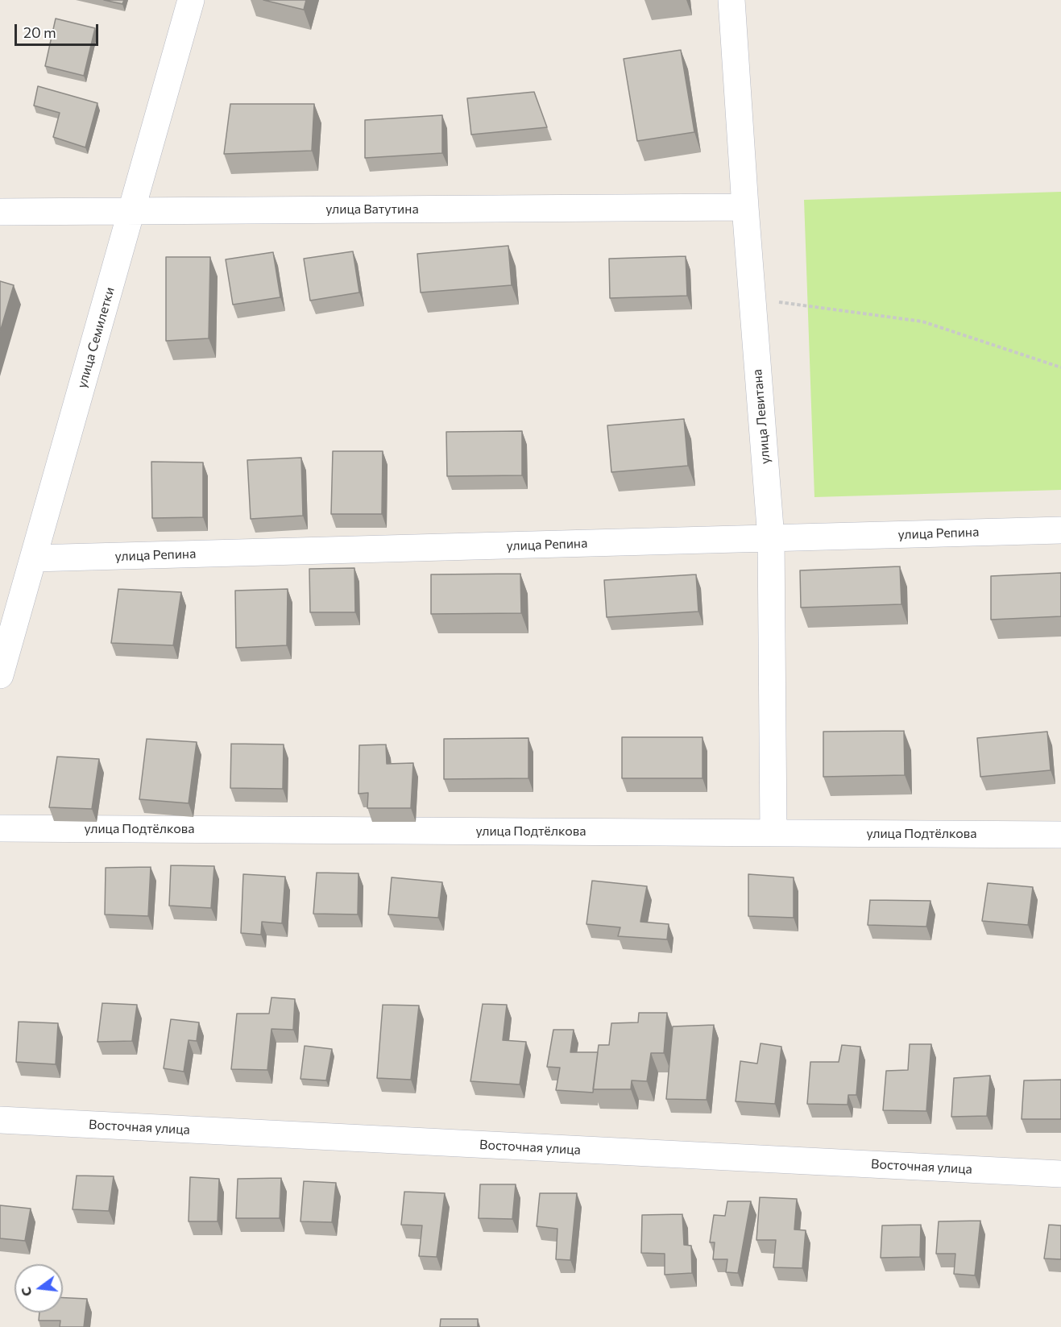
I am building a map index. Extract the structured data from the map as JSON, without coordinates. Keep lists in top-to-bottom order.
{
  "streets": {
    "street": [
      "улица Ватутина",
      "улица Семилетки",
      "улица Левитана",
      "улица Репина",
      "улица Подтёлкова",
      "Восточная улица"
    ]
  },
  "crossings": [
    ["улица Ватутина", "улица Семилетки"],
    ["улица Ватутина", "улица Левитана"],
    ["улица Семилетки", "улица Репина"],
    ["улица Левитана", "улица Репина"],
    ["улица Левитана", "улица Подтёлкова"]
  ],
  "scale_bar": "20 m",
  "north": "left"
}
